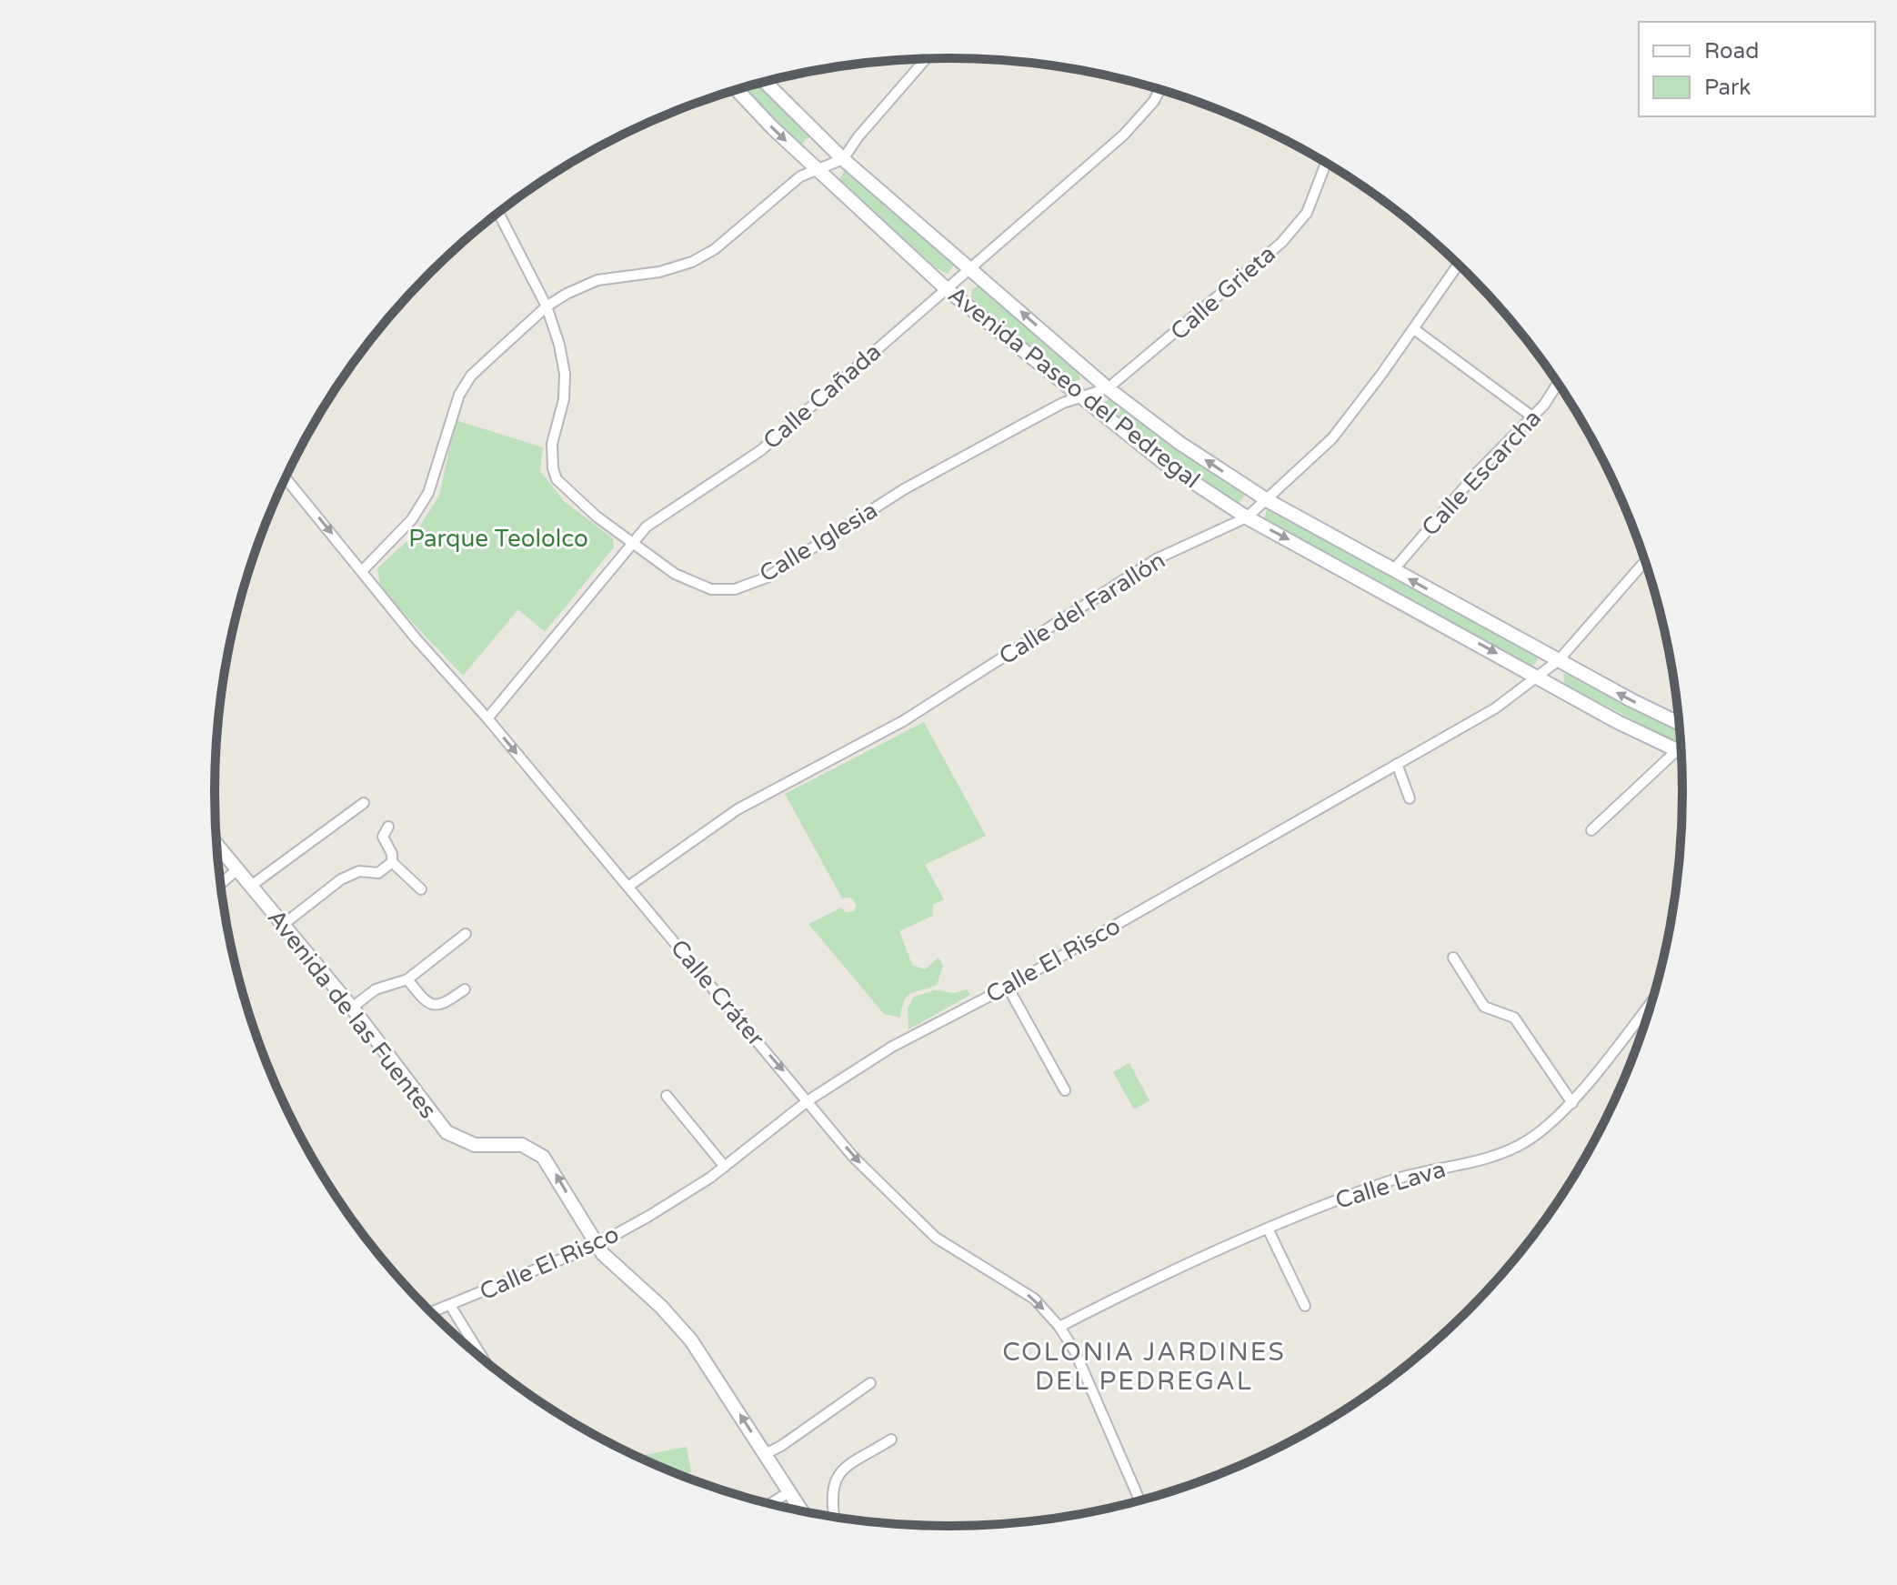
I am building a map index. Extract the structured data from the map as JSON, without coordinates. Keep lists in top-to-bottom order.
{
  "streets": {
    "main road": ["Avenida Paseo del Pedregal", "Avenida de las Fuentes"],
    "street": [
      "Calle Grieta",
      "Calle Cañada",
      "Calle Escarcha",
      "Calle Iglesia",
      "Calle del Farallón",
      "Calle El Risco",
      "Calle Cráter",
      "Calle Lava"
    ]
  },
  "crossings": [
    ["Calle Grieta", "Avenida Paseo del Pedregal"],
    ["Calle Grieta", "Calle Iglesia"],
    ["Avenida Paseo del Pedregal", "Calle Cañada"],
    ["Avenida Paseo del Pedregal", "Calle Escarcha"],
    ["Avenida Paseo del Pedregal", "Calle Iglesia"],
    ["Avenida Paseo del Pedregal", "Calle del Farallón"],
    ["Avenida Paseo del Pedregal", "Calle El Risco"],
    ["Calle Cañada", "Calle Iglesia"],
    ["Calle Cañada", "Calle Cráter"],
    ["Calle del Farallón", "Calle Cráter"],
    ["Calle El Risco", "Calle Cráter"],
    ["Calle El Risco", "Avenida de las Fuentes"],
    ["Calle Cráter", "Calle Lava"]
  ],
  "one_way": ["Calle Cráter", "Avenida de las Fuentes"],
  "districts": ["COLONIA JARDINES DEL PEDREGAL"],
  "parks": ["Parque Teololco"],
  "legend": ["Road", "Park"]
}
